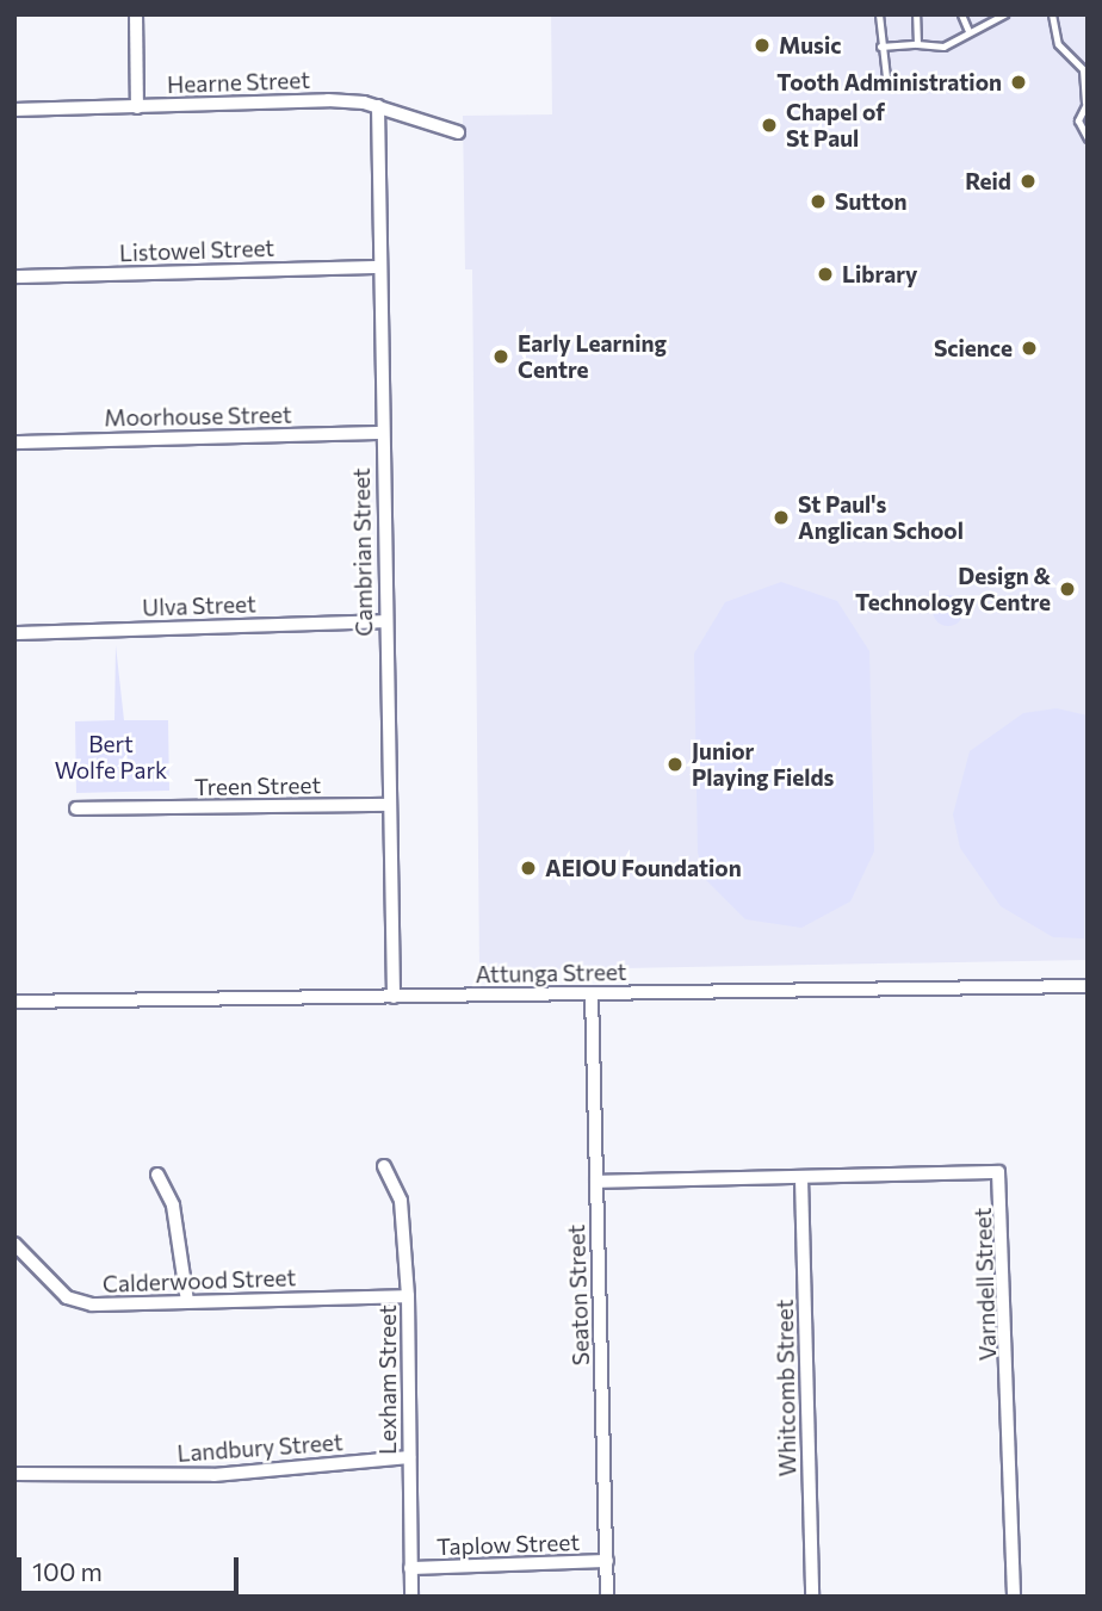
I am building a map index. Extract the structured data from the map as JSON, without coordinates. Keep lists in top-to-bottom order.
{
  "streets": {
    "street": [
      "Hearne Street",
      "Listowel Street",
      "Moorhouse Street",
      "Cambrian Street",
      "Ulva Street",
      "Treen Street",
      "Attunga Street",
      "Calderwood Street",
      "Varndell Street",
      "Seaton Street",
      "Lexham Street",
      "Whitcomb Street",
      "Landbury Street",
      "Taplow Street"
    ]
  },
  "crossings": [
    ["Hearne Street", "Cambrian Street"],
    ["Listowel Street", "Cambrian Street"],
    ["Moorhouse Street", "Cambrian Street"],
    ["Cambrian Street", "Ulva Street"],
    ["Cambrian Street", "Treen Street"],
    ["Cambrian Street", "Attunga Street"],
    ["Attunga Street", "Seaton Street"],
    ["Calderwood Street", "Lexham Street"],
    ["Varndell Street", "Seaton Street"],
    ["Varndell Street", "Whitcomb Street"],
    ["Seaton Street", "Taplow Street"],
    ["Lexham Street", "Landbury Street"],
    ["Lexham Street", "Taplow Street"]
  ],
  "parks": ["Bert Wolfe Park"],
  "places": [
    "Music",
    "Tooth Administration",
    "Chapel of St Paul",
    "Reid",
    "Sutton",
    "Library",
    "Science",
    "Early Learning Centre",
    "St Paul's Anglican School",
    "Design & Technology Centre",
    "Junior Playing Fields",
    "AEIOU Foundation"
  ],
  "scale_bar": "100 m"
}
